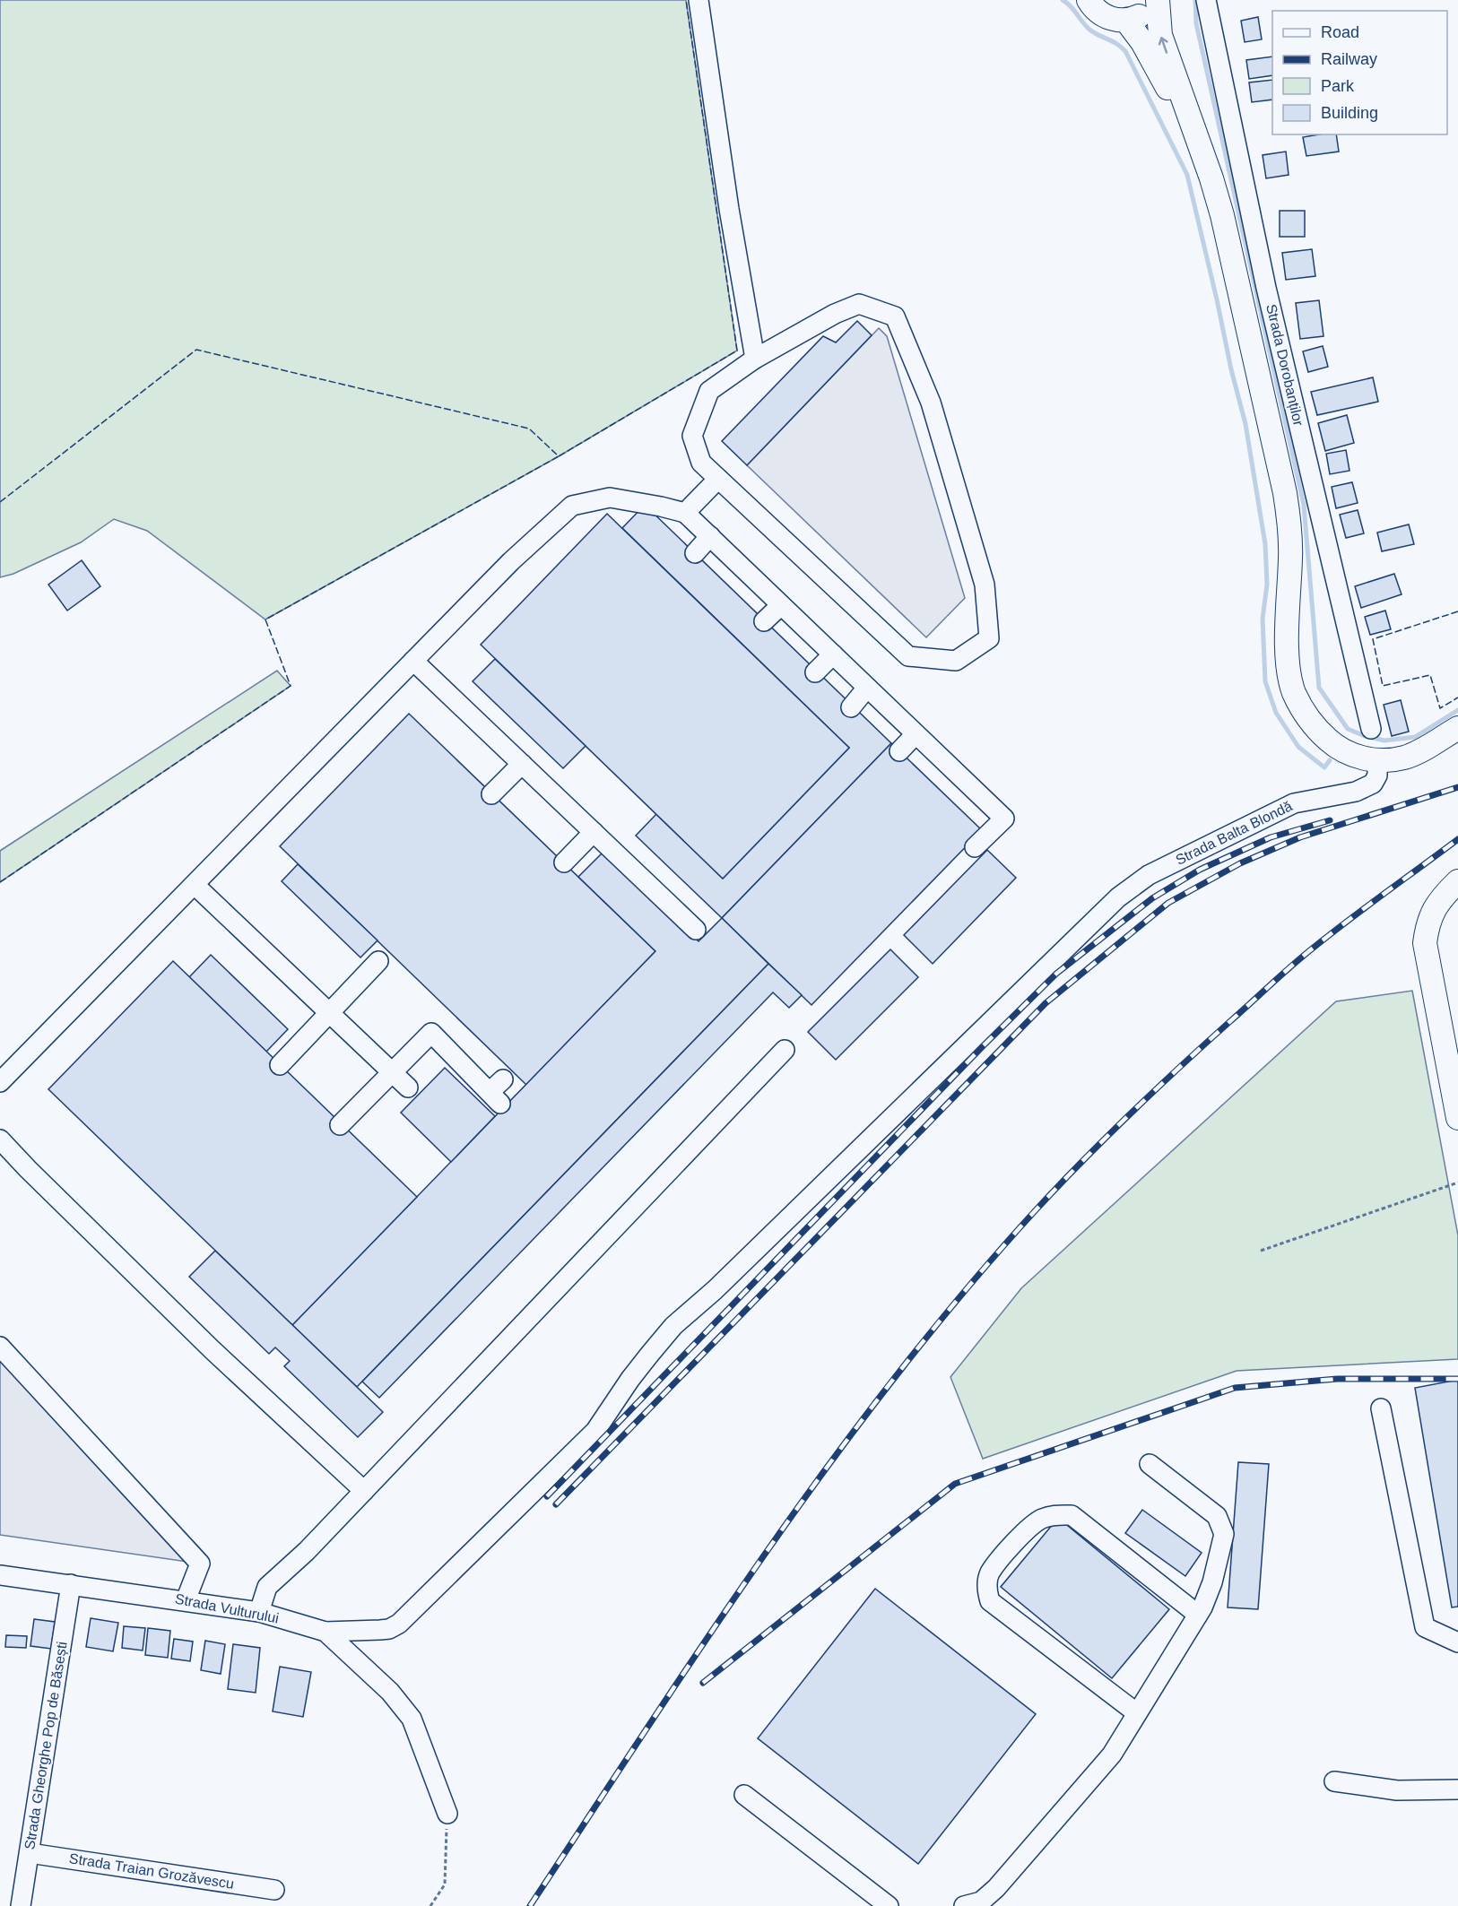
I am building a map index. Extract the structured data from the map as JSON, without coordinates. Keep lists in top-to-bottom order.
{
  "streets": {
    "street": [
      "Strada Dorobanților",
      "Strada Balta Blondă",
      "Strada Vulturului",
      "Strada Gheorghe Pop de Băsești",
      "Strada Traian Grozăvescu"
    ]
  },
  "crossings": [
    ["Strada Balta Blondă", "Strada Vulturului"],
    ["Strada Vulturului", "Strada Gheorghe Pop de Băsești"],
    ["Strada Gheorghe Pop de Băsești", "Strada Traian Grozăvescu"]
  ],
  "legend": [
    "Road",
    "Railway",
    "Park",
    "Building"
  ]
}
